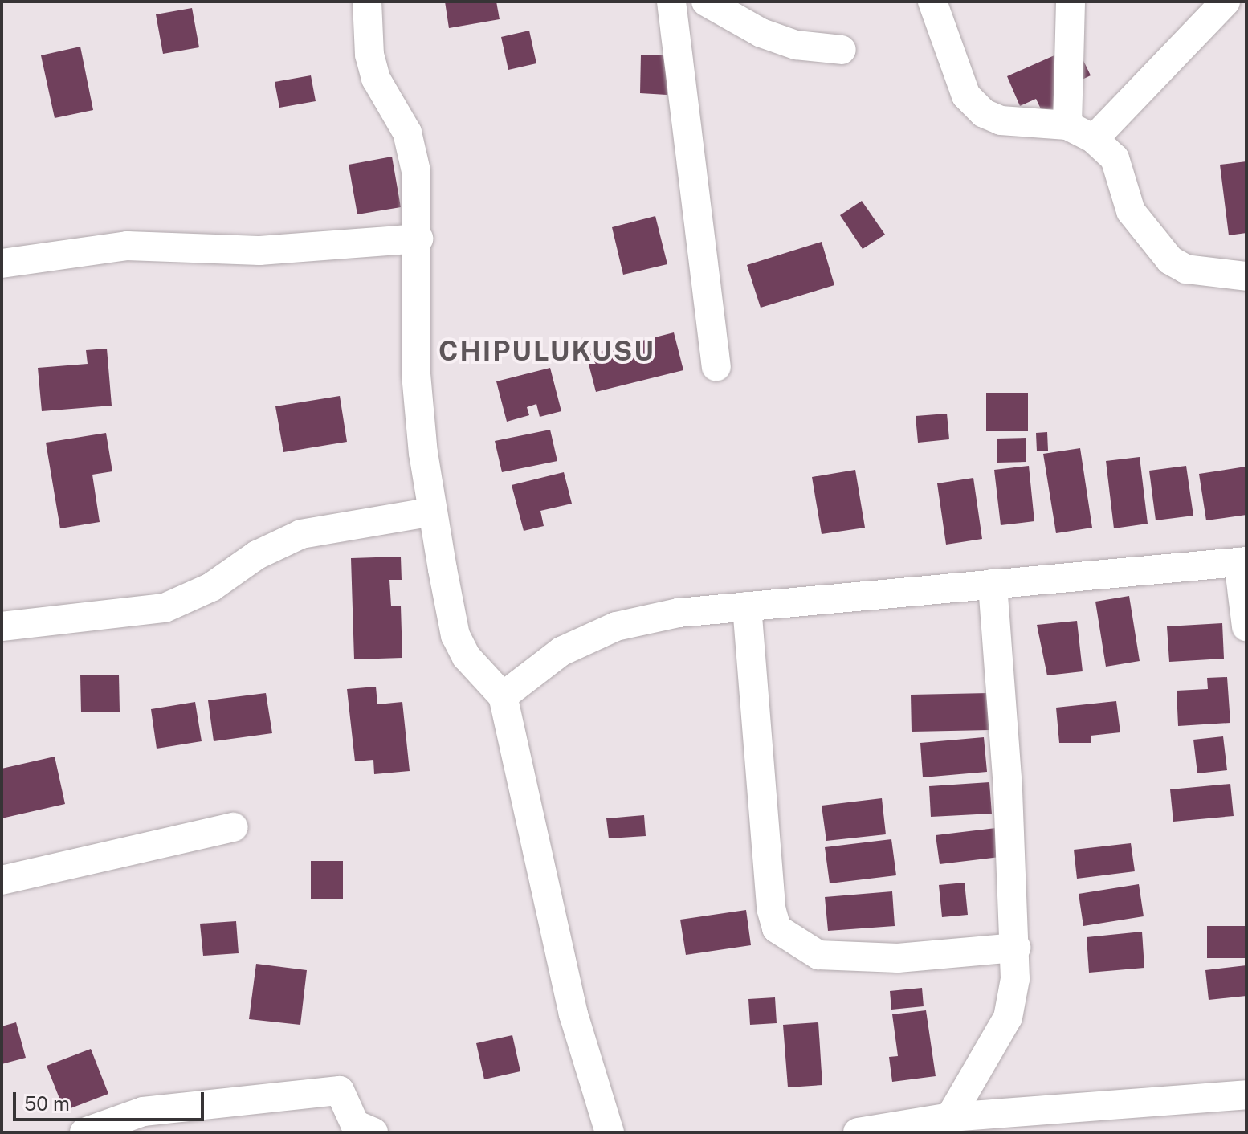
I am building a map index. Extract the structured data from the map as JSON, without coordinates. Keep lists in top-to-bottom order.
{
  "districts": ["CHIPULUKUSU"],
  "scale_bar": "50 m"
}
